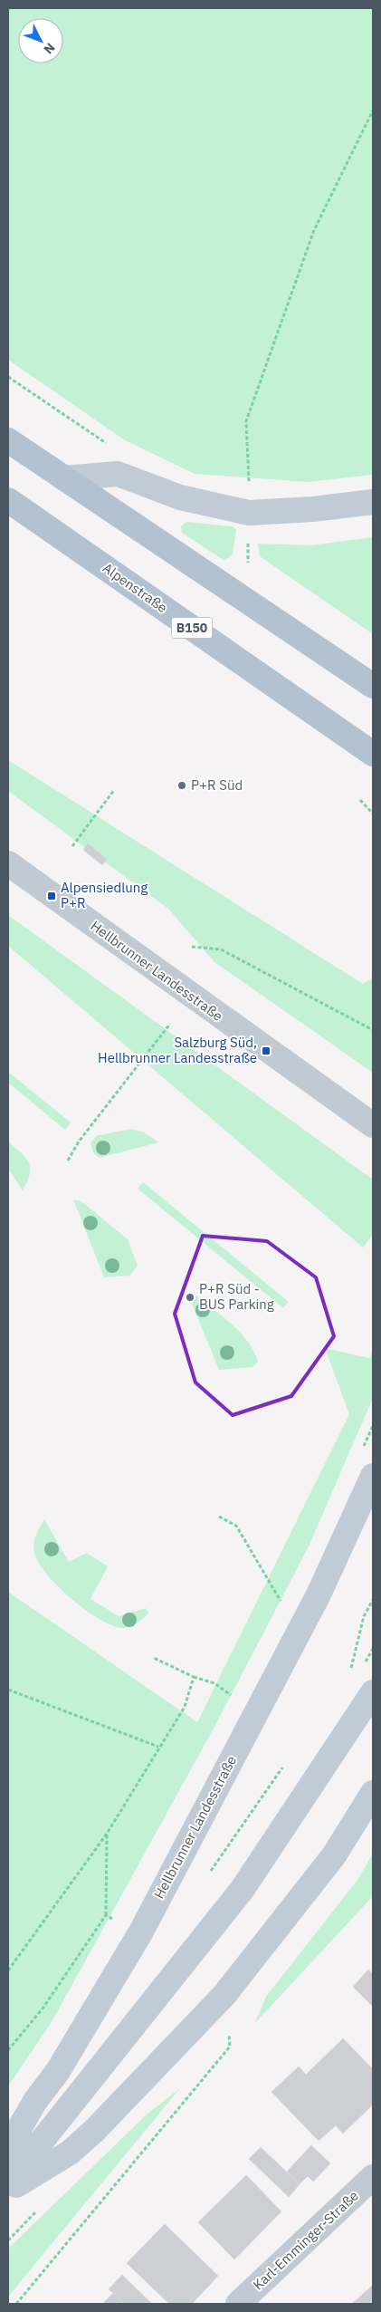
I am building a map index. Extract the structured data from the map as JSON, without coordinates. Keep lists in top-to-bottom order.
{
  "streets": {
    "main road": ["Alpenstraße", "B150", "Hellbrunner Landesstraße"],
    "street": ["Karl-Emminger-Straße"]
  },
  "places": {
    "other": ["P+R Süd", "P+R Süd - BUS Parking"],
    "transit": ["Alpensiedlung P+R", "Salzburg Süd, Hellbrunner Landesstraße"]
  },
  "north": "bottom right"
}
